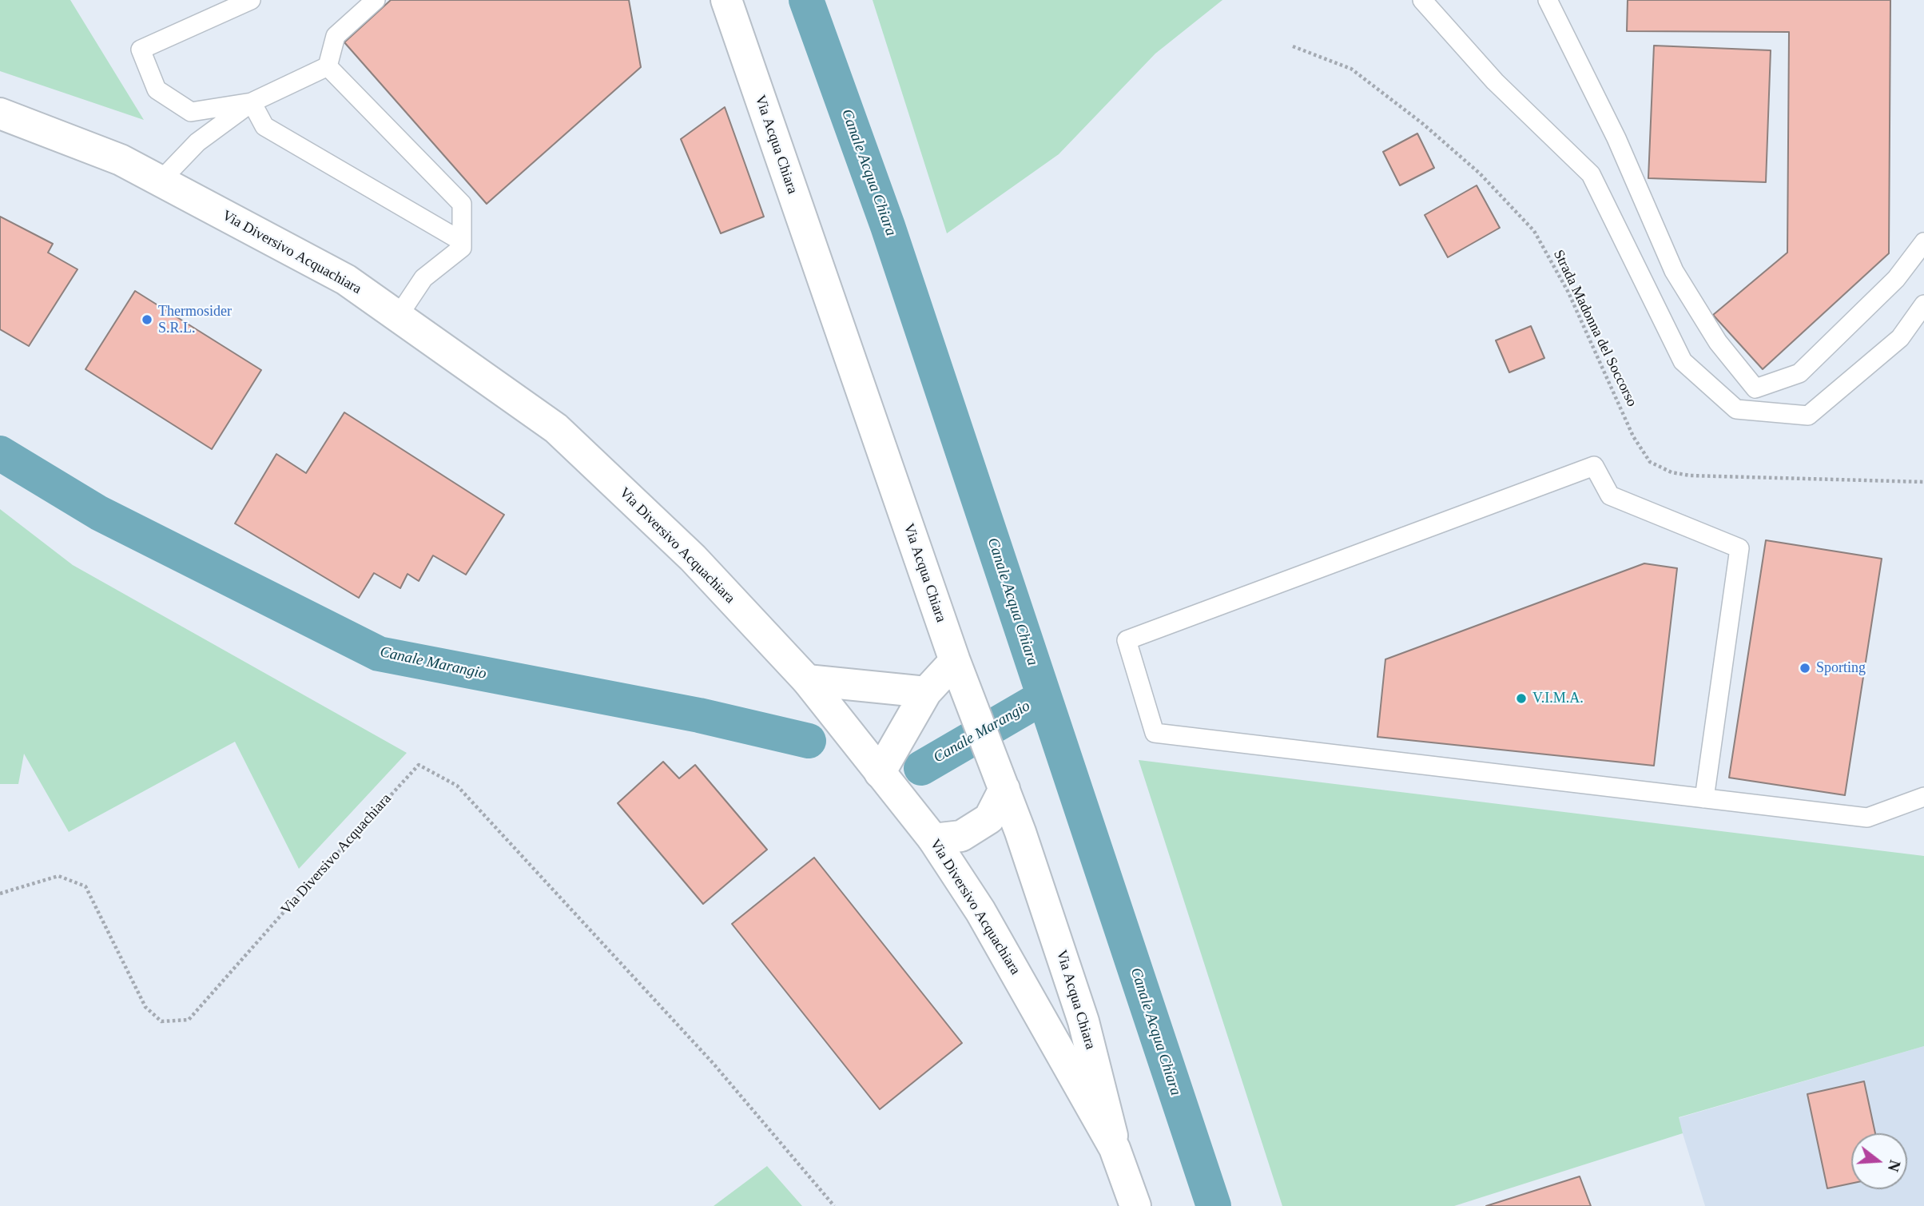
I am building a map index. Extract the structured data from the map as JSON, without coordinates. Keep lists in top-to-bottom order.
{
  "streets": {
    "main road": ["Via Acqua Chiara", "Via Diversivo Acquachiara"],
    "path": ["Strada Madonna del Soccorso"]
  },
  "crossings": [
    ["Via Acqua Chiara", "Via Diversivo Acquachiara"]
  ],
  "water": ["Canale Acqua Chiara", "Canale Marangio"],
  "places": ["Thermosider S.R.L.", "Sporting", "V.I.M.A."],
  "north": "right"
}
